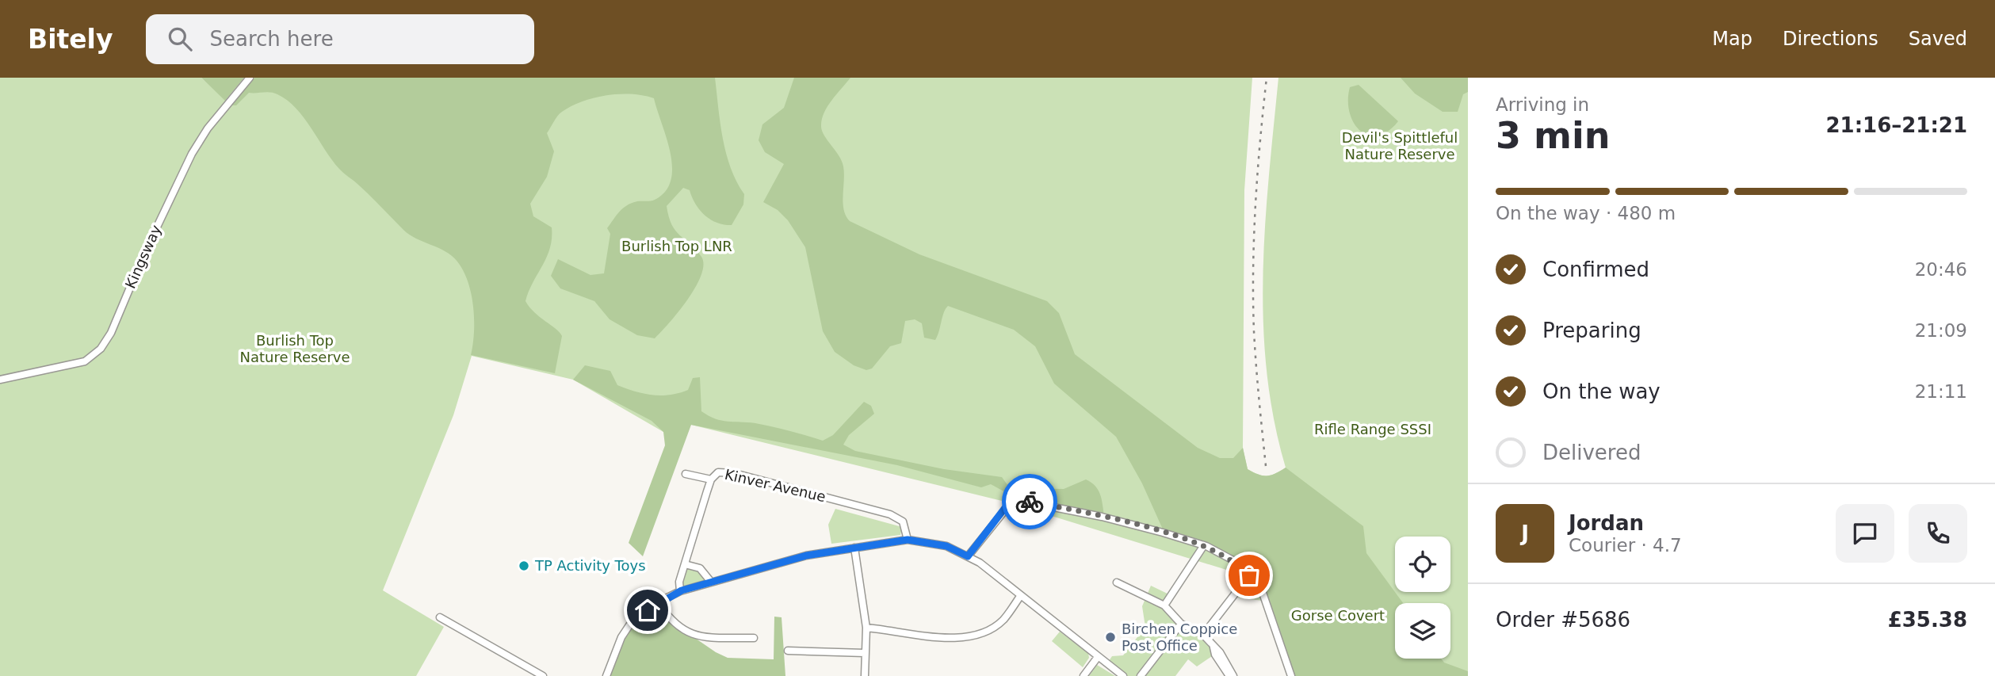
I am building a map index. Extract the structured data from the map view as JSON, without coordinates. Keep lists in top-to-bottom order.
{
  "streets": {
    "street": ["Kingsway", "Kinver Avenue"]
  },
  "parks": [
    "Devil's Spittleful Nature Reserve",
    "Burlish Top LNR",
    "Burlish Top Nature Reserve",
    "Rifle Range SSSI",
    "Gorse Covert"
  ],
  "places": ["TP Activity Toys", "Birchen Coppice Post Office"],
  "page": {
    "header": "Bitely",
    "search": "Search here",
    "nav": ["Map", "Directions", "Saved"],
    "heading": ["3 min", "Arriving in", "21:16–21:21"],
    "panel": [
      "Jordan",
      "Courier · 4.7",
      "Order #5686",
      "£35.38"
    ],
    "bar": "On the way · 480 m",
    "list": [
      ["Confirmed", "20:46"],
      ["Preparing", "21:09"],
      ["On the way", "21:11"],
      "Delivered"
    ],
    "round": "J"
  }
}
